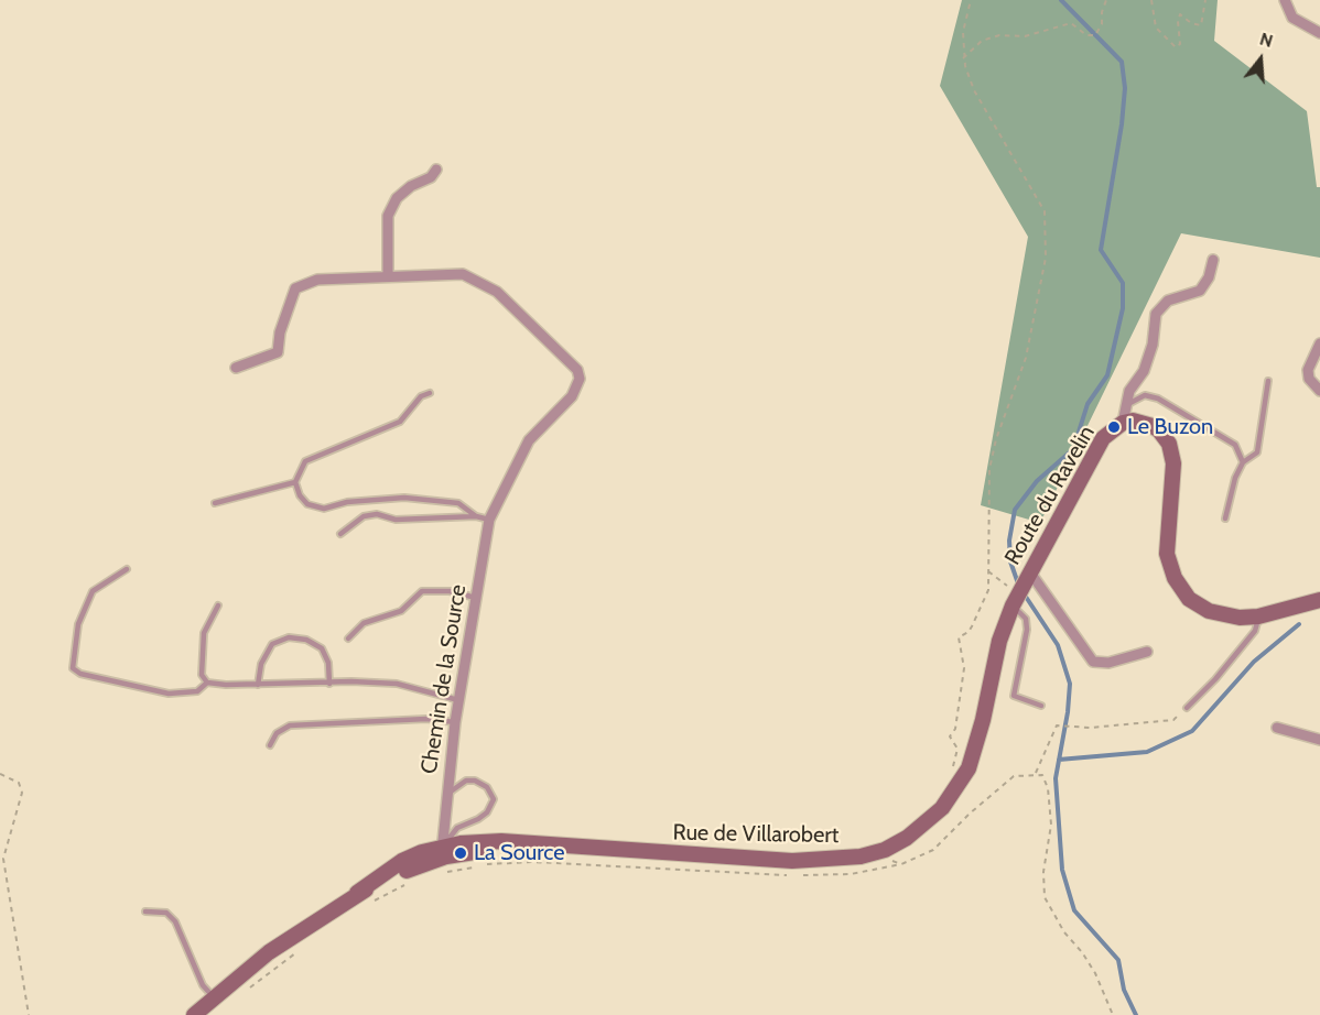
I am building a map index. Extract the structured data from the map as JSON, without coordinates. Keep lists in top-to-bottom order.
{
  "streets": {
    "main road": ["Route du Ravelin", "Rue de Villarobert"],
    "street": ["Chemin de la Source"]
  },
  "crossings": [
    ["Route du Ravelin", "Rue de Villarobert"],
    ["Chemin de la Source", "Rue de Villarobert"]
  ],
  "places": ["Le Buzon", "La Source"],
  "north": "top"
}
